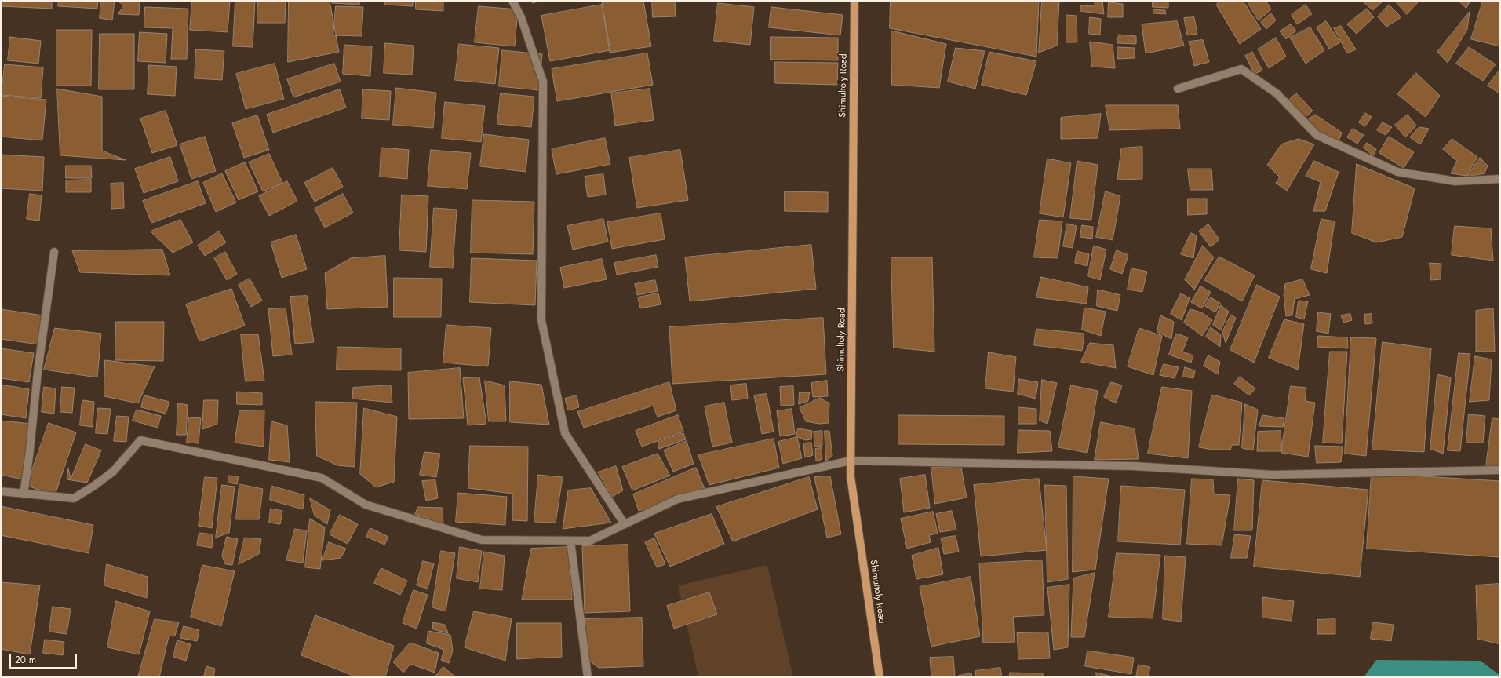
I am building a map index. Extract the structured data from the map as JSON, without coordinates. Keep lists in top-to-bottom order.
{
  "streets": {
    "main road": ["Shimultoly Road"]
  },
  "scale_bar": "20 m"
}
